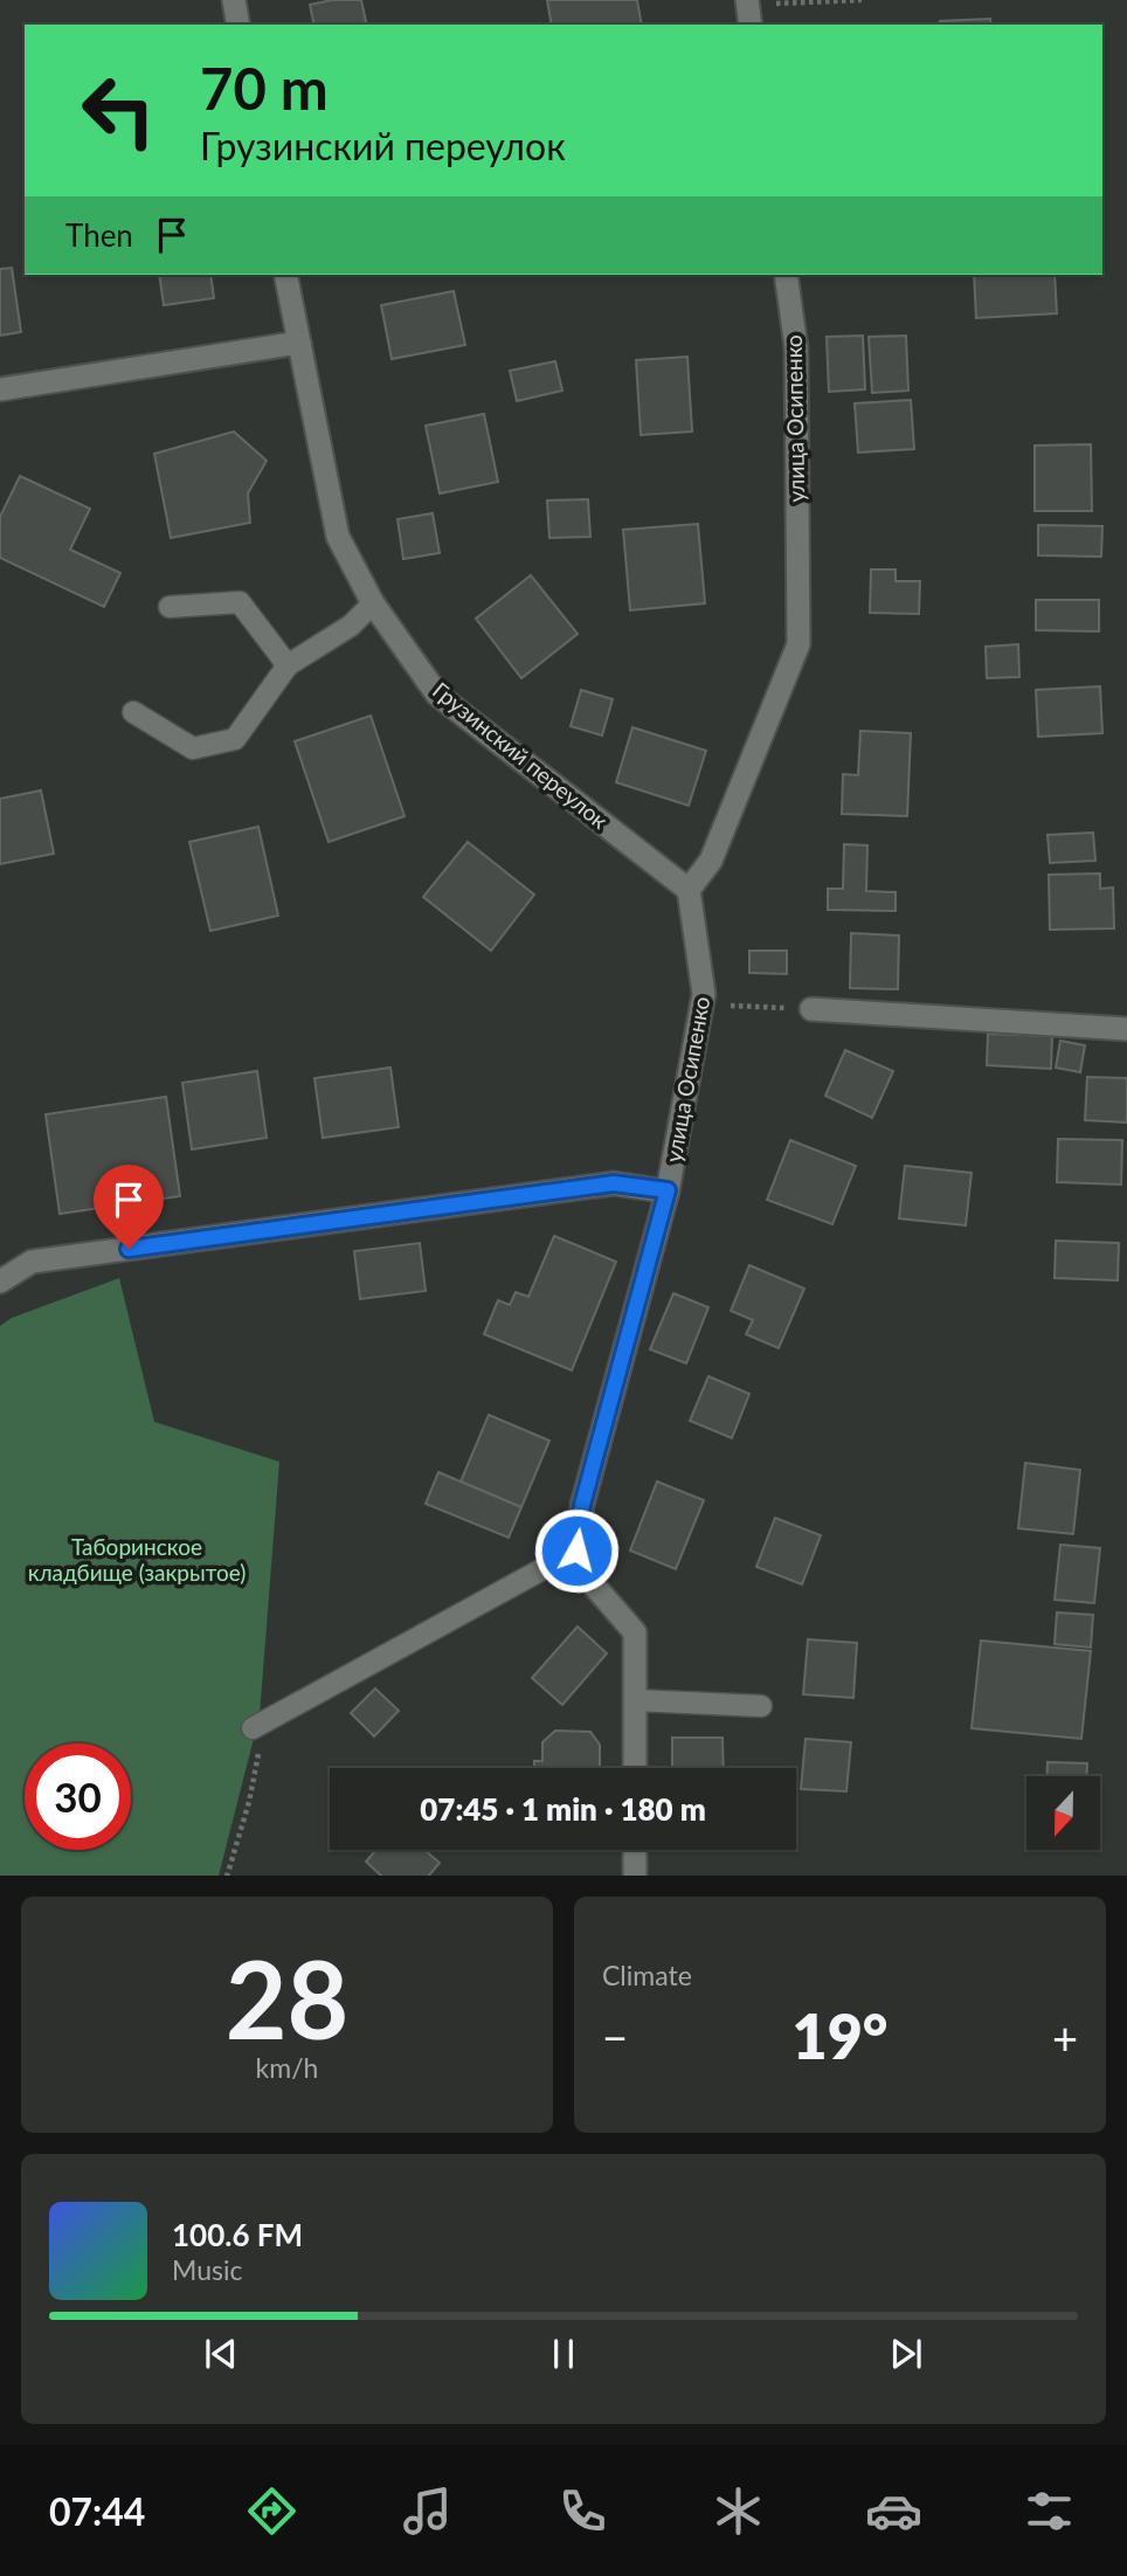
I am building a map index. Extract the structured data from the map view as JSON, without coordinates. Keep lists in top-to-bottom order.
{
  "streets": {
    "street": ["улица Осипенко", "Грузинский переулок"]
  },
  "crossings": [
    ["улица Осипенко", "Грузинский переулок"]
  ],
  "parks": ["Таборинское кладбище (закрытое)"],
  "north": "bottom",
  "page": {
    "turn": ["70 m", "Грузинский переулок"],
    "then": "Then",
    "limit": "30",
    "trip": "07:45 · 1 min · 180 m",
    "tile": [
      ["28", "km/h"],
      "Climate"
    ],
    "heat": ["−", "19°", "+"],
    "song": ["100.6 FM", "Music"],
    "tabs": "07:44"
  }
}
